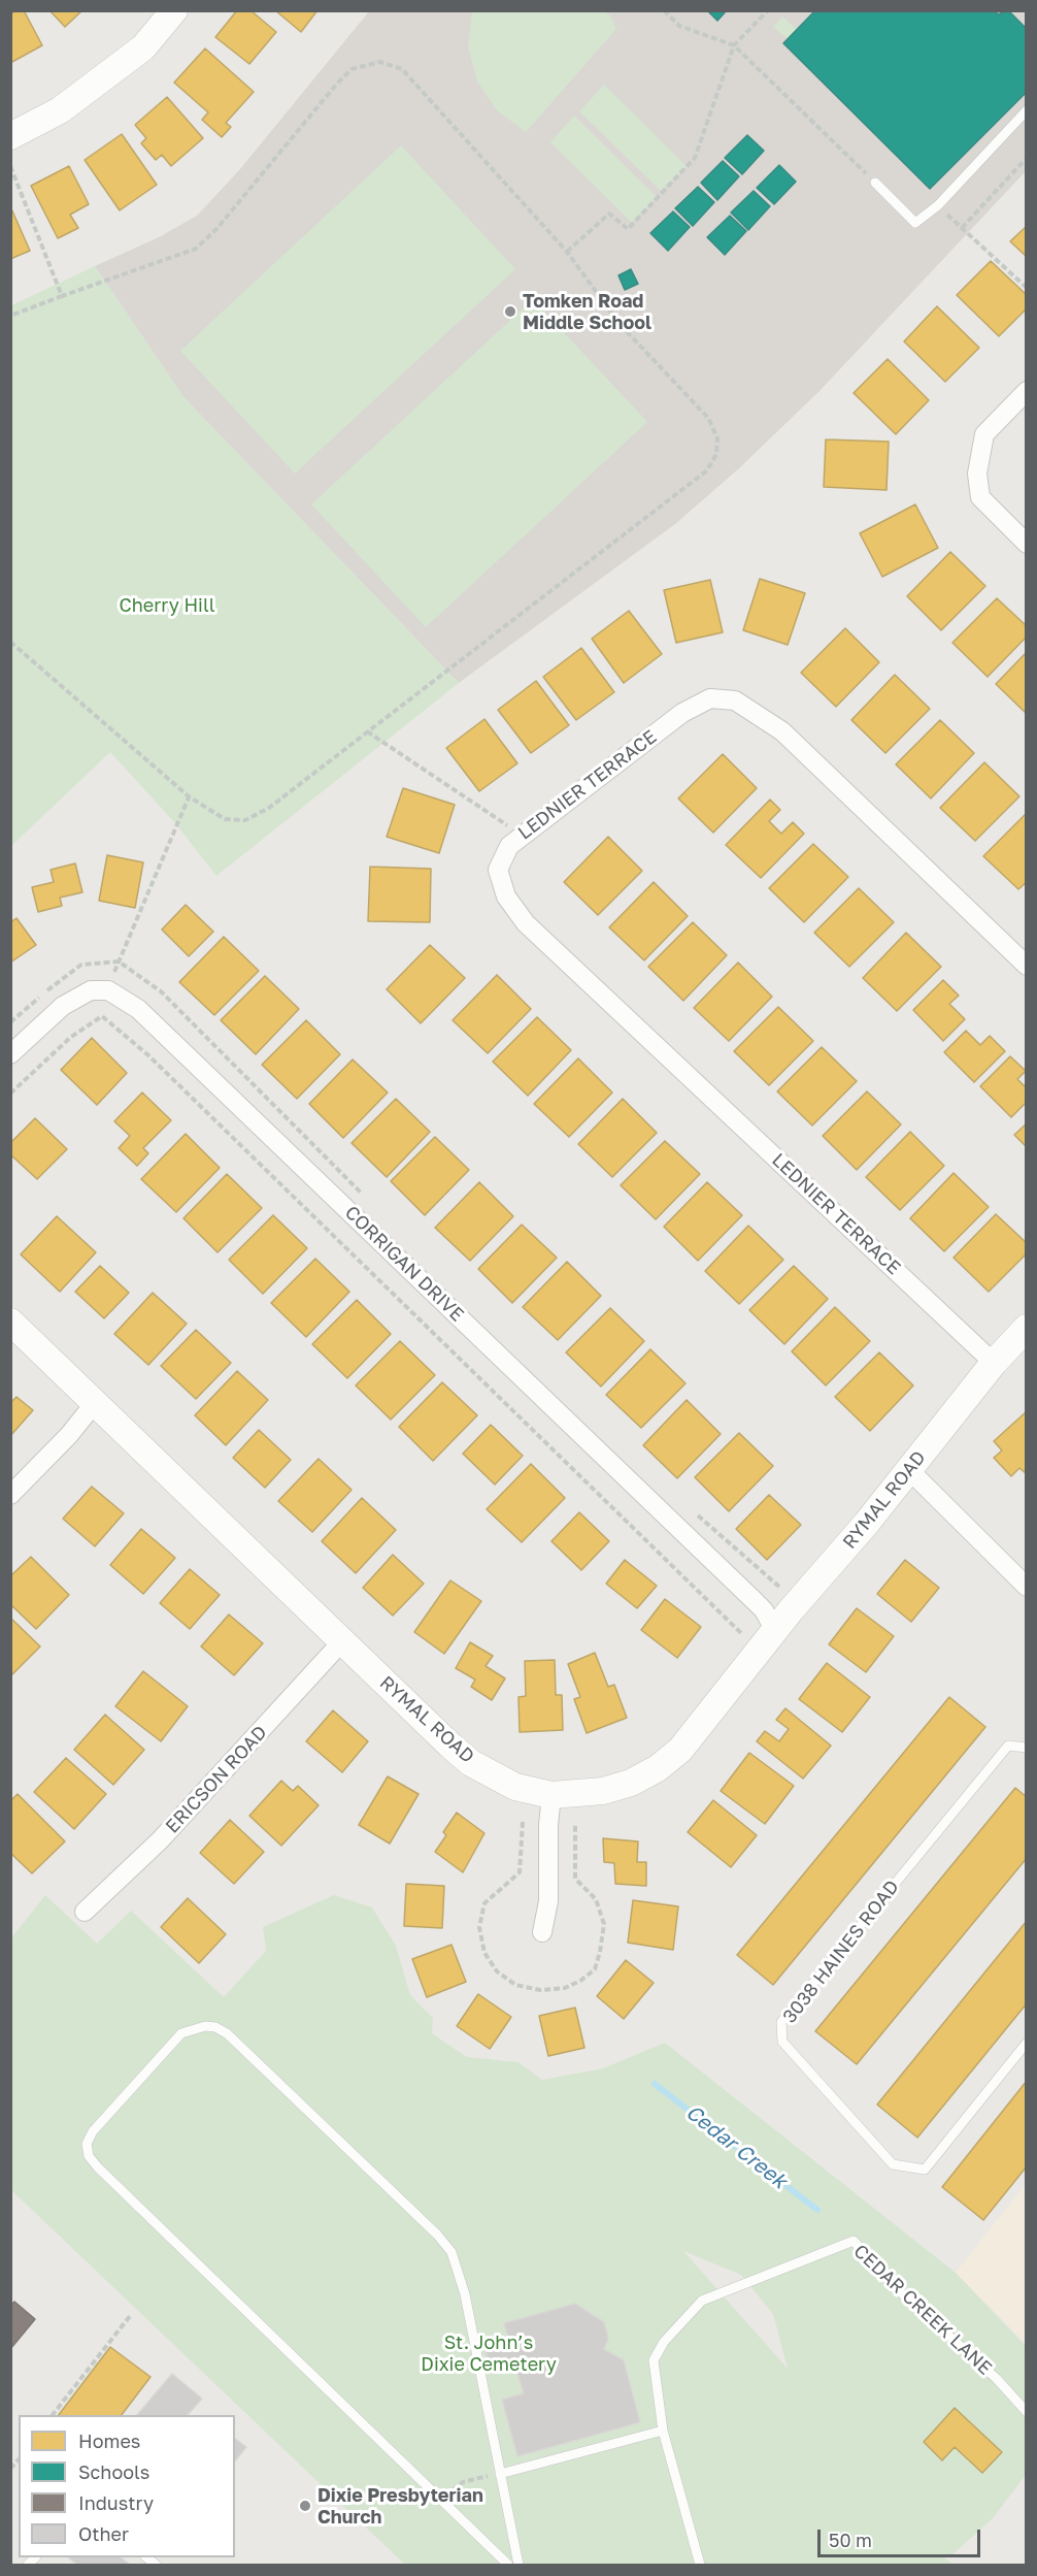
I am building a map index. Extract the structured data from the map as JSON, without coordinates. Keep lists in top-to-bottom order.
{
  "streets": {
    "street": [
      "LEDNIER TERRACE",
      "CORRIGAN DRIVE",
      "RYMAL ROAD",
      "ERICSON ROAD"
    ],
    "lane": ["3038 HAINES ROAD", "CEDAR CREEK LANE"]
  },
  "crossings": [
    ["LEDNIER TERRACE", "RYMAL ROAD"],
    ["CORRIGAN DRIVE", "RYMAL ROAD"],
    ["RYMAL ROAD", "ERICSON ROAD"]
  ],
  "water": ["Cedar Creek"],
  "parks": ["Cherry Hill", "St. John’s Dixie Cemetery"],
  "places": ["Tomken Road Middle School", "Dixie Presbyterian Church"],
  "legend": [
    "Homes",
    "Schools",
    "Industry",
    "Other"
  ],
  "scale_bar": "50 m"
}
